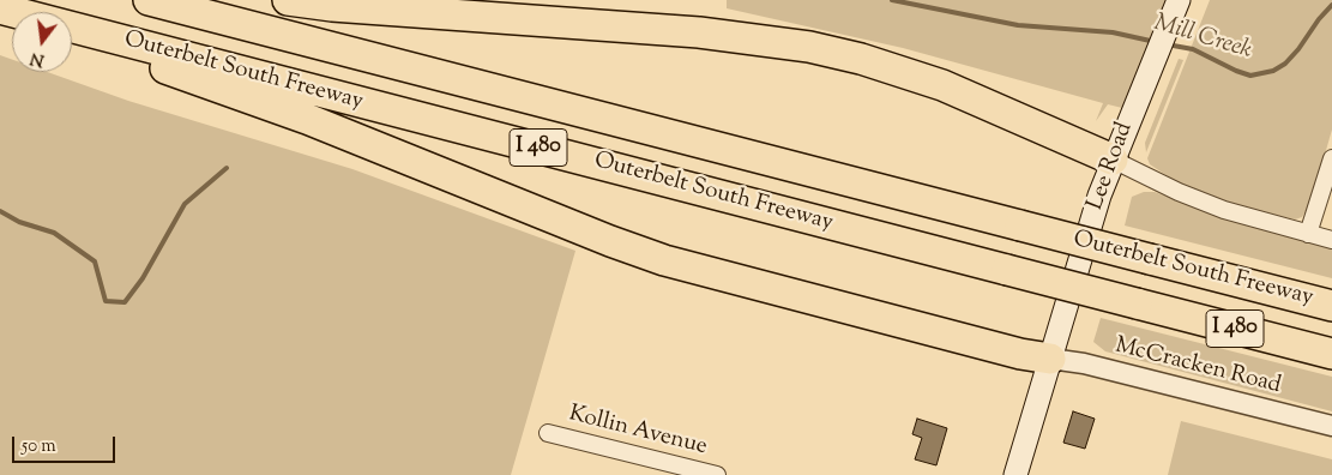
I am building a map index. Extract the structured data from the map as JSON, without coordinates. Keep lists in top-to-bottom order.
{
  "streets": {
    "highway": ["Outerbelt South Freeway", "I 480"],
    "main road": ["Lee Road"],
    "street": ["McCracken Road", "Kollin Avenue"]
  },
  "crossings": [
    ["Lee Road", "McCracken Road"]
  ],
  "water": ["Mill Creek"],
  "scale_bar": "50 m",
  "north": "bottom"
}
